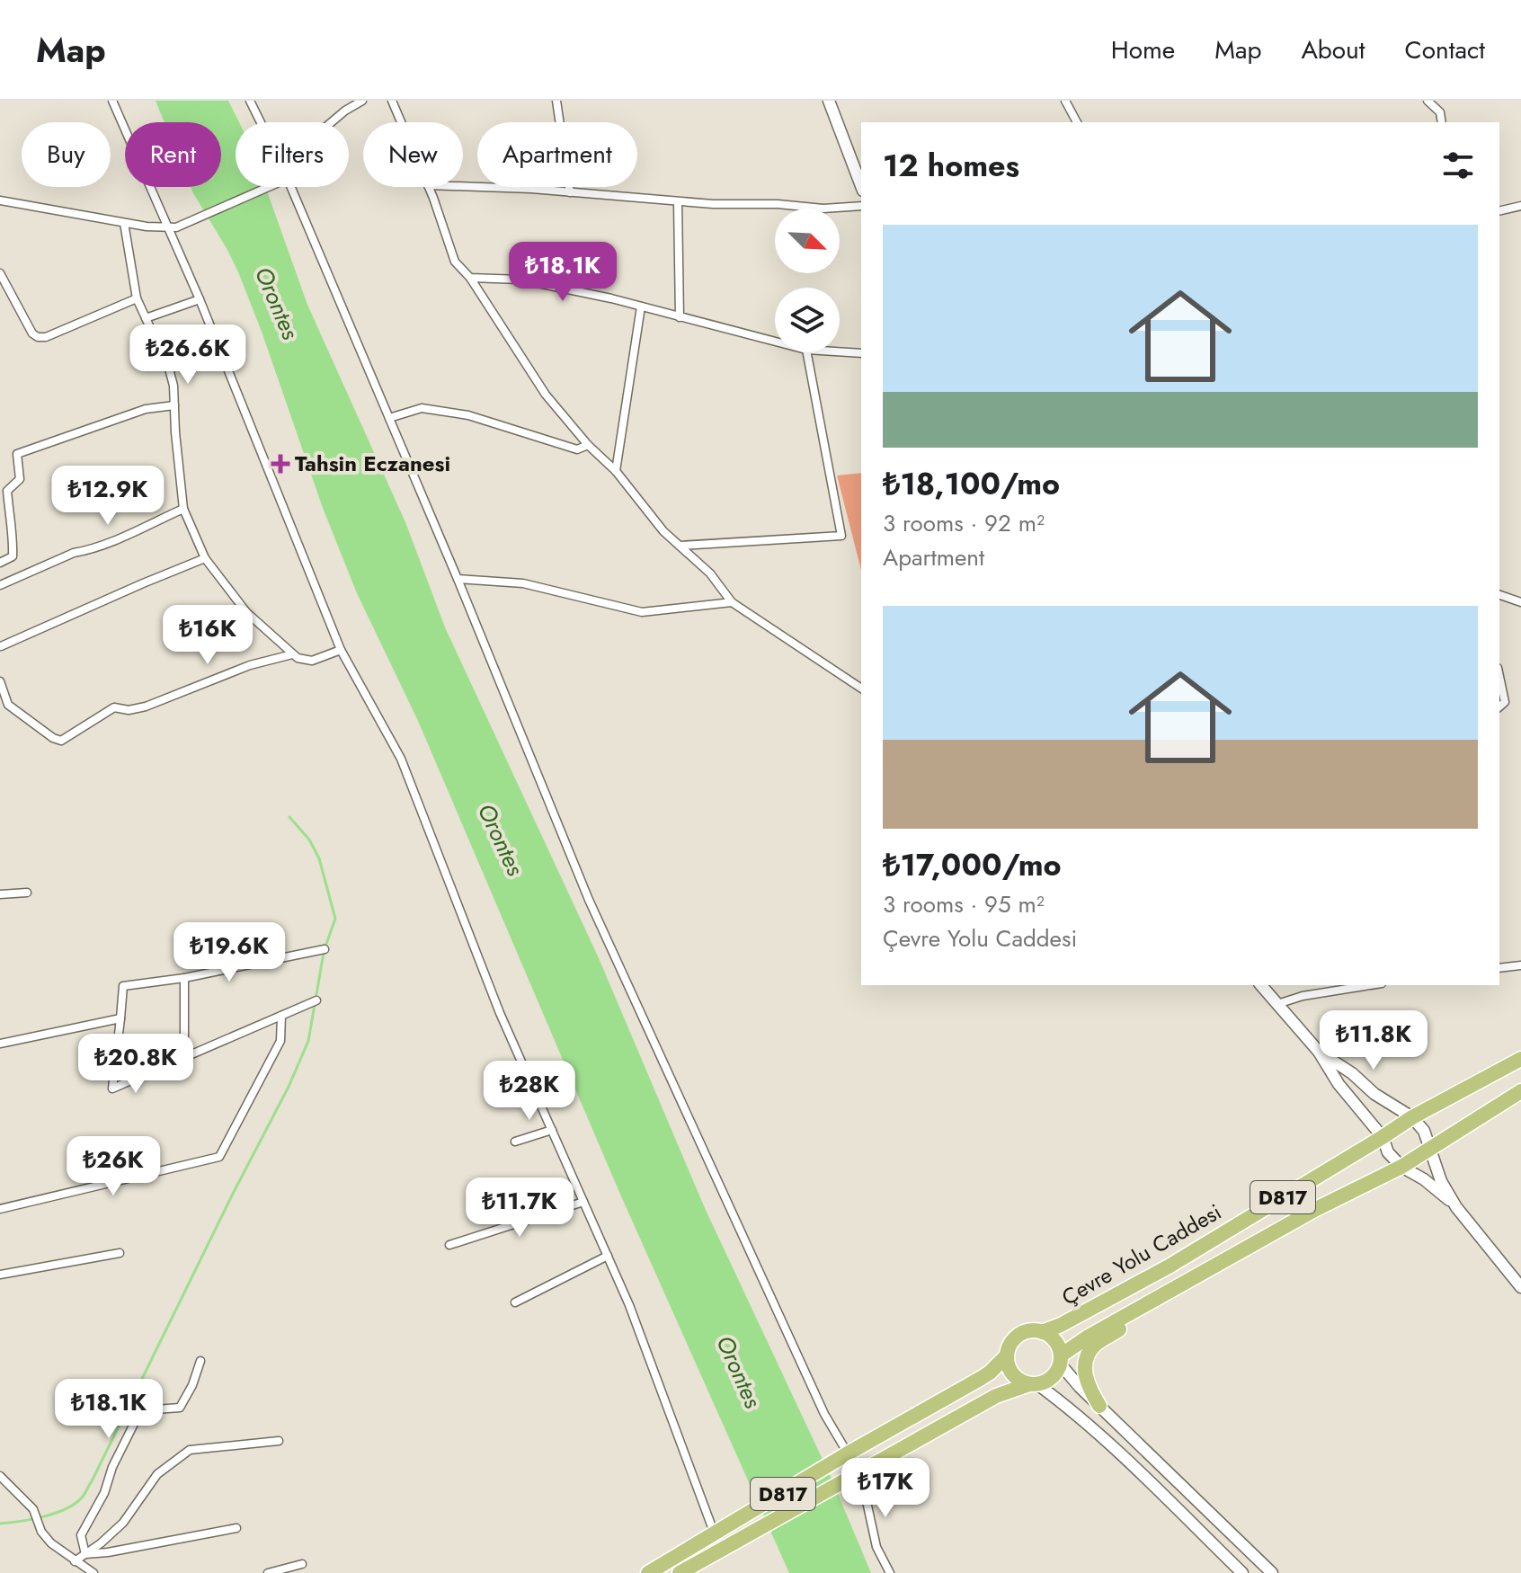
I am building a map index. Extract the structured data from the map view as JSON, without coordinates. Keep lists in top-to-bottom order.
{
  "streets": {
    "highway": ["D817", "Çevre Yolu Caddesi"]
  },
  "water": ["Orontes"],
  "places": {
    "health": ["Tahsin Eczanesi"]
  },
  "north": "bottom right",
  "page": {
    "header": "Map",
    "nav": [
      "Home",
      "Map",
      "About",
      "Contact"
    ],
    "chip": [
      "Buy",
      "Rent",
      "Filters",
      "New",
      "Apartment"
    ],
    "heading": "12 homes",
    "list": [
      {
        "name": "₺18,100/mo",
        "note": "3 rooms · 92 m² · Apartment"
      },
      {
        "name": "₺17,000/mo",
        "note": "3 rooms · 95 m² · Çevre Yolu Caddesi"
      }
    ],
    "price": [
      "₺18.1K",
      "₺26.6K",
      "₺12.9K",
      "₺16K",
      "₺19.6K",
      "₺11.8K",
      "₺20.8K",
      "₺28K",
      "₺26K",
      "₺11.7K",
      "₺18.1K",
      "₺17K"
    ]
  }
}
